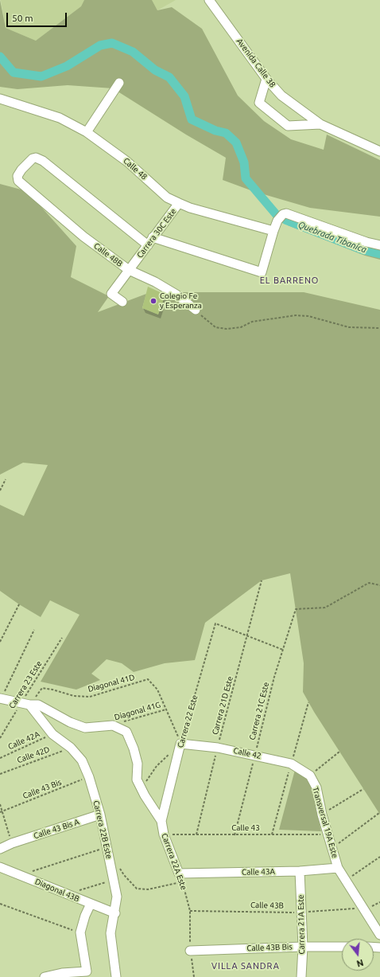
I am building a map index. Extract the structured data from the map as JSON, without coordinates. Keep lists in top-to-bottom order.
{
  "streets": {
    "street": [
      "Avenida Calle 38",
      "Calle 48",
      "Carrera 30C Este",
      "Calle 48B",
      "Carrera 22 Este",
      "Calle 42",
      "Transversal 19A Este",
      "Calle 43 Bis A",
      "Carrera 22B Este",
      "Carrera 22A Este",
      "Calle 43A",
      "Diagonal 43B",
      "Carrera 21A Este",
      "Calle 43B Bis"
    ],
    "path": [
      "Diagonal 41D",
      "Carrera 23 Este",
      "Carrera 21D Este",
      "Diagonal 41G",
      "Carrera 21C Este",
      "Calle 42A",
      "Calle 42D",
      "Calle 43 Bis",
      "Calle 43",
      "Calle 43B"
    ]
  },
  "crossings": [
    ["Calle 48", "Carrera 30C Este"],
    ["Carrera 30C Este", "Calle 48B"],
    ["Diagonal 41D", "Carrera 23 Este"],
    ["Diagonal 41D", "Diagonal 41G"],
    ["Diagonal 41D", "Carrera 22B Este"],
    ["Carrera 23 Este", "Carrera 22B Este"],
    ["Carrera 21D Este", "Carrera 22 Este"],
    ["Carrera 21D Este", "Calle 42"],
    ["Carrera 21D Este", "Calle 43"],
    ["Diagonal 41G", "Carrera 22A Este"],
    ["Carrera 21C Este", "Calle 42"],
    ["Carrera 21C Este", "Calle 43"],
    ["Carrera 22 Este", "Calle 42"],
    ["Carrera 22 Este", "Carrera 22A Este"],
    ["Calle 42A", "Carrera 22B Este"],
    ["Calle 42", "Transversal 19A Este"],
    ["Calle 42D", "Carrera 22B Este"],
    ["Calle 43 Bis", "Carrera 22B Este"],
    ["Transversal 19A Este", "Calle 43"],
    ["Transversal 19A Este", "Calle 43A"],
    ["Transversal 19A Este", "Calle 43B"],
    ["Calle 43", "Carrera 22A Este"],
    ["Calle 43 Bis A", "Carrera 22B Este"],
    ["Carrera 22B Este", "Diagonal 43B"],
    ["Carrera 22A Este", "Calle 43A"],
    ["Carrera 22A Este", "Calle 43B"],
    ["Carrera 22A Este", "Calle 43B Bis"],
    ["Calle 43A", "Carrera 21A Este"],
    ["Calle 43B", "Carrera 21A Este"],
    ["Carrera 21A Este", "Calle 43B Bis"]
  ],
  "districts": ["EL BARRENO", "VILLA SANDRA"],
  "water": ["Quebrada Tibaníca"],
  "places": ["Colegio Fe y Esperanza"],
  "scale_bar": "50 m",
  "north": "bottom"
}
